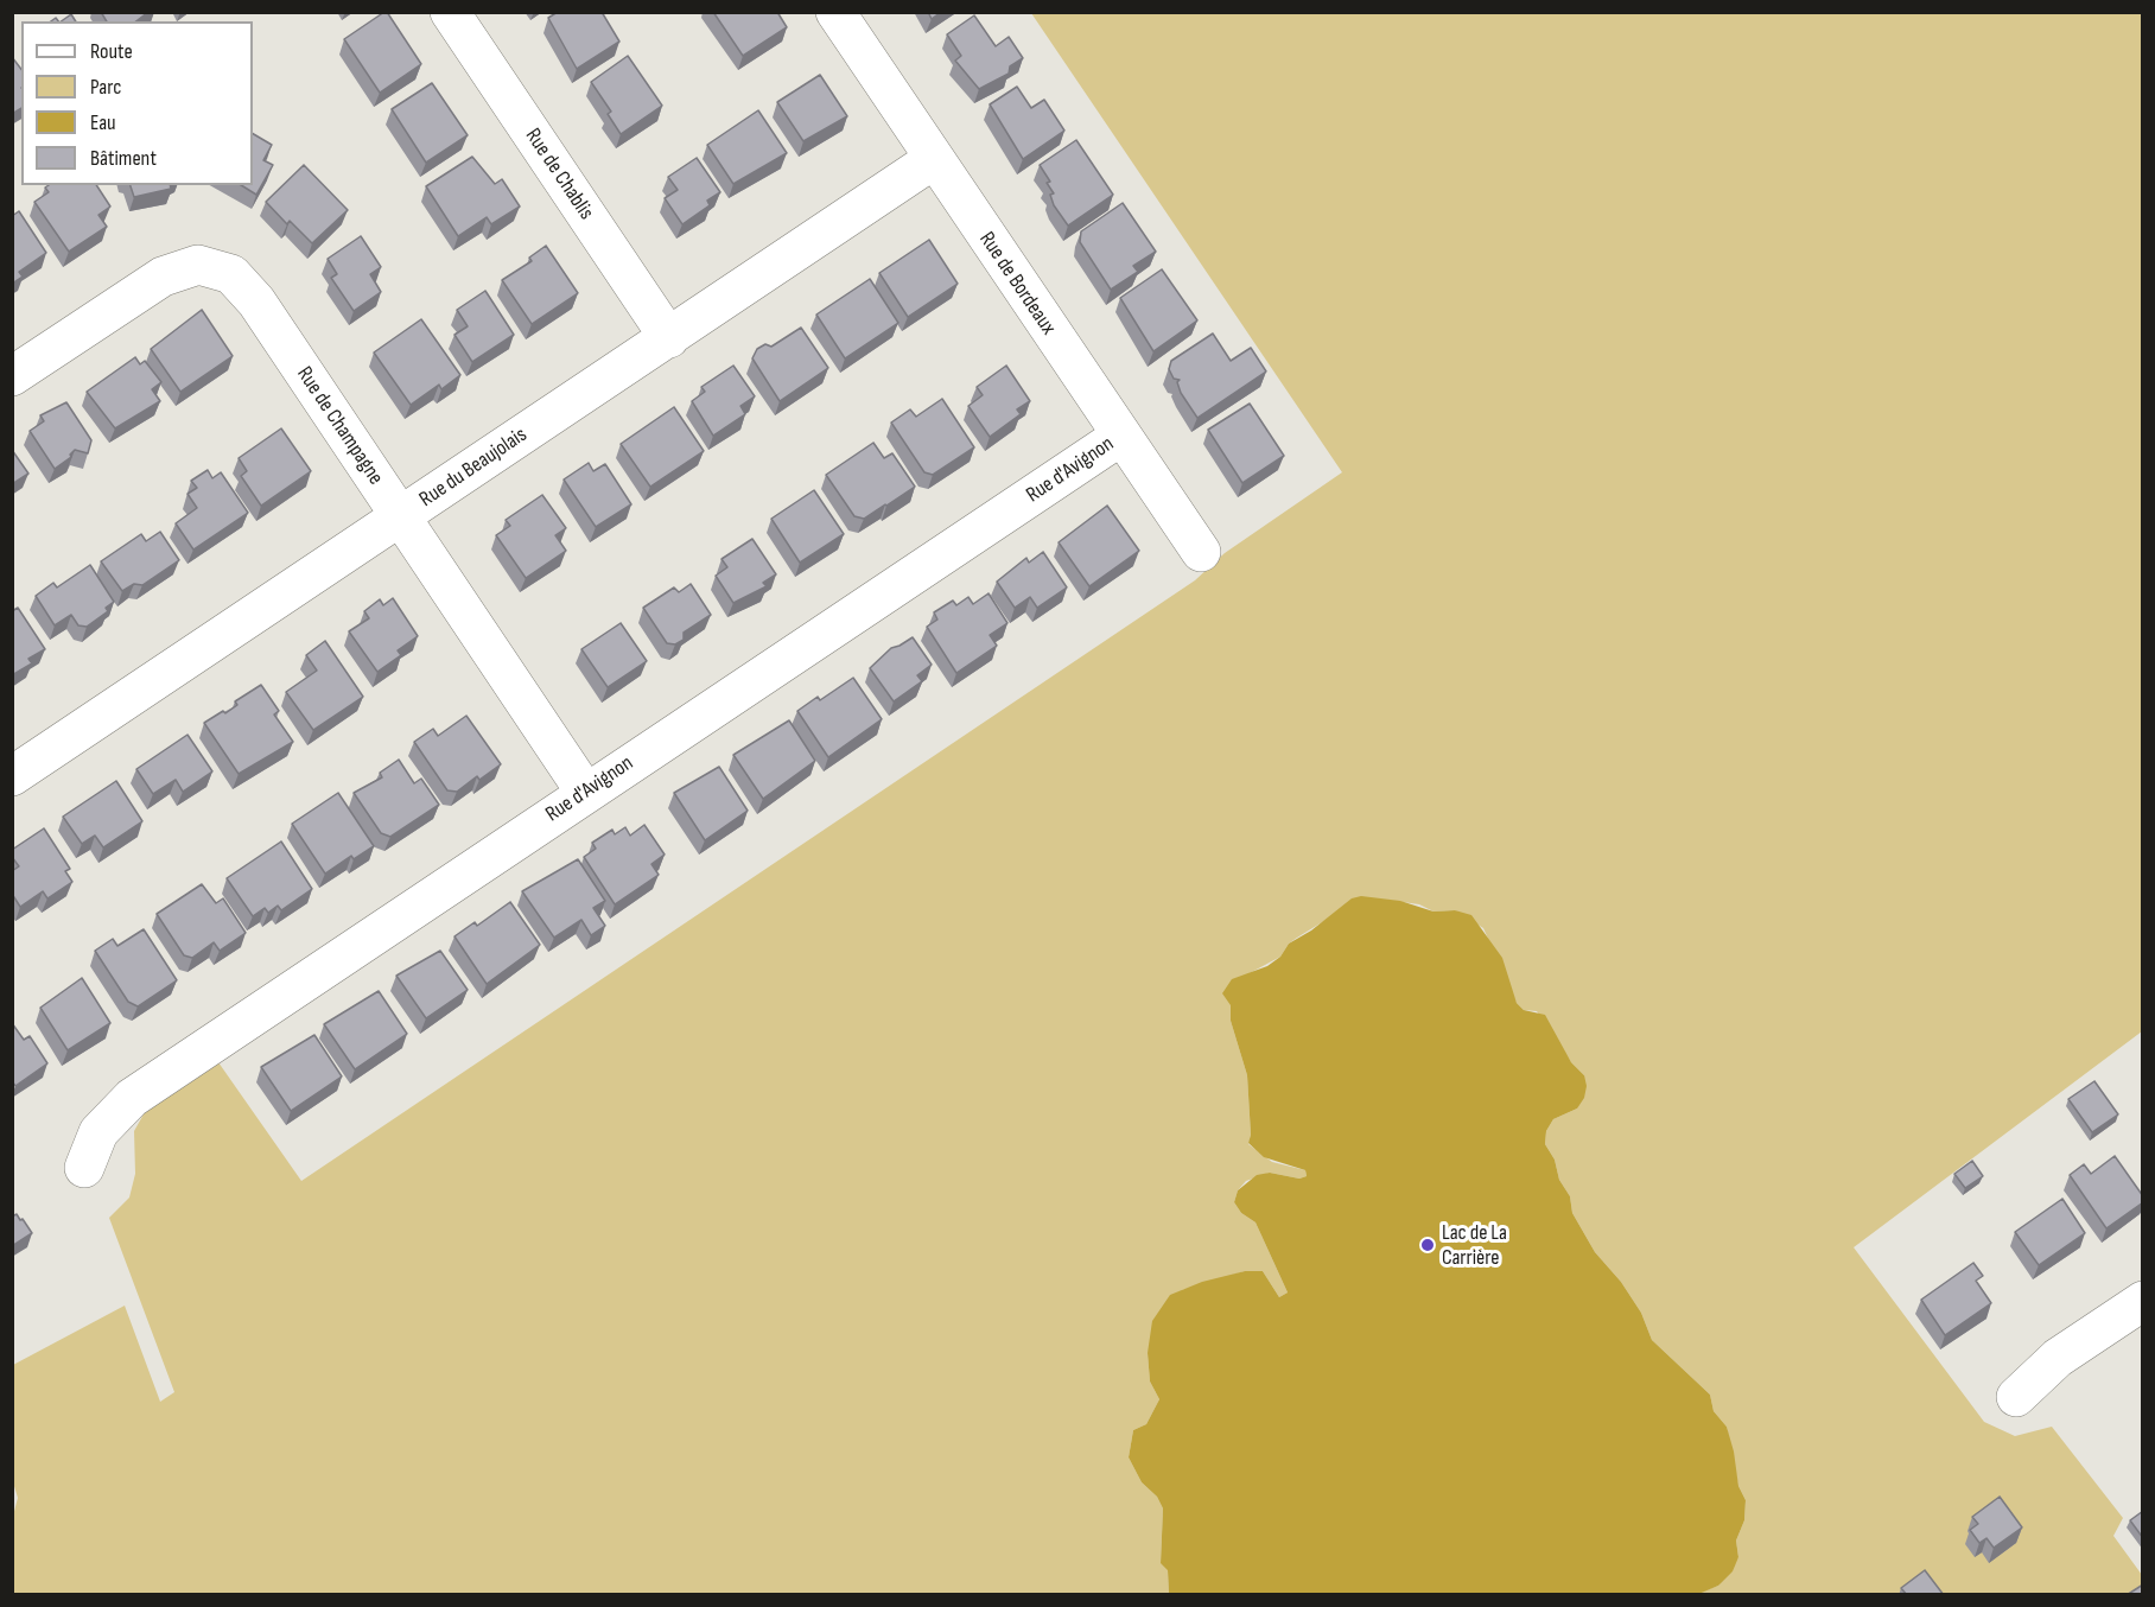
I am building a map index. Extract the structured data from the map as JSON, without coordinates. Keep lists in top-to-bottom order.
{
  "streets": {
    "street": [
      "Rue de Chablis",
      "Rue de Bordeaux",
      "Rue de Champagne",
      "Rue du Beaujolais",
      "Rue d'Avignon"
    ]
  },
  "crossings": [
    ["Rue de Chablis", "Rue du Beaujolais"],
    ["Rue de Bordeaux", "Rue du Beaujolais"],
    ["Rue de Bordeaux", "Rue d'Avignon"],
    ["Rue de Champagne", "Rue du Beaujolais"],
    ["Rue de Champagne", "Rue d'Avignon"]
  ],
  "places": ["Lac de La Carrière"],
  "legend": [
    "Route",
    "Parc",
    "Eau",
    "Bâtiment"
  ]
}
